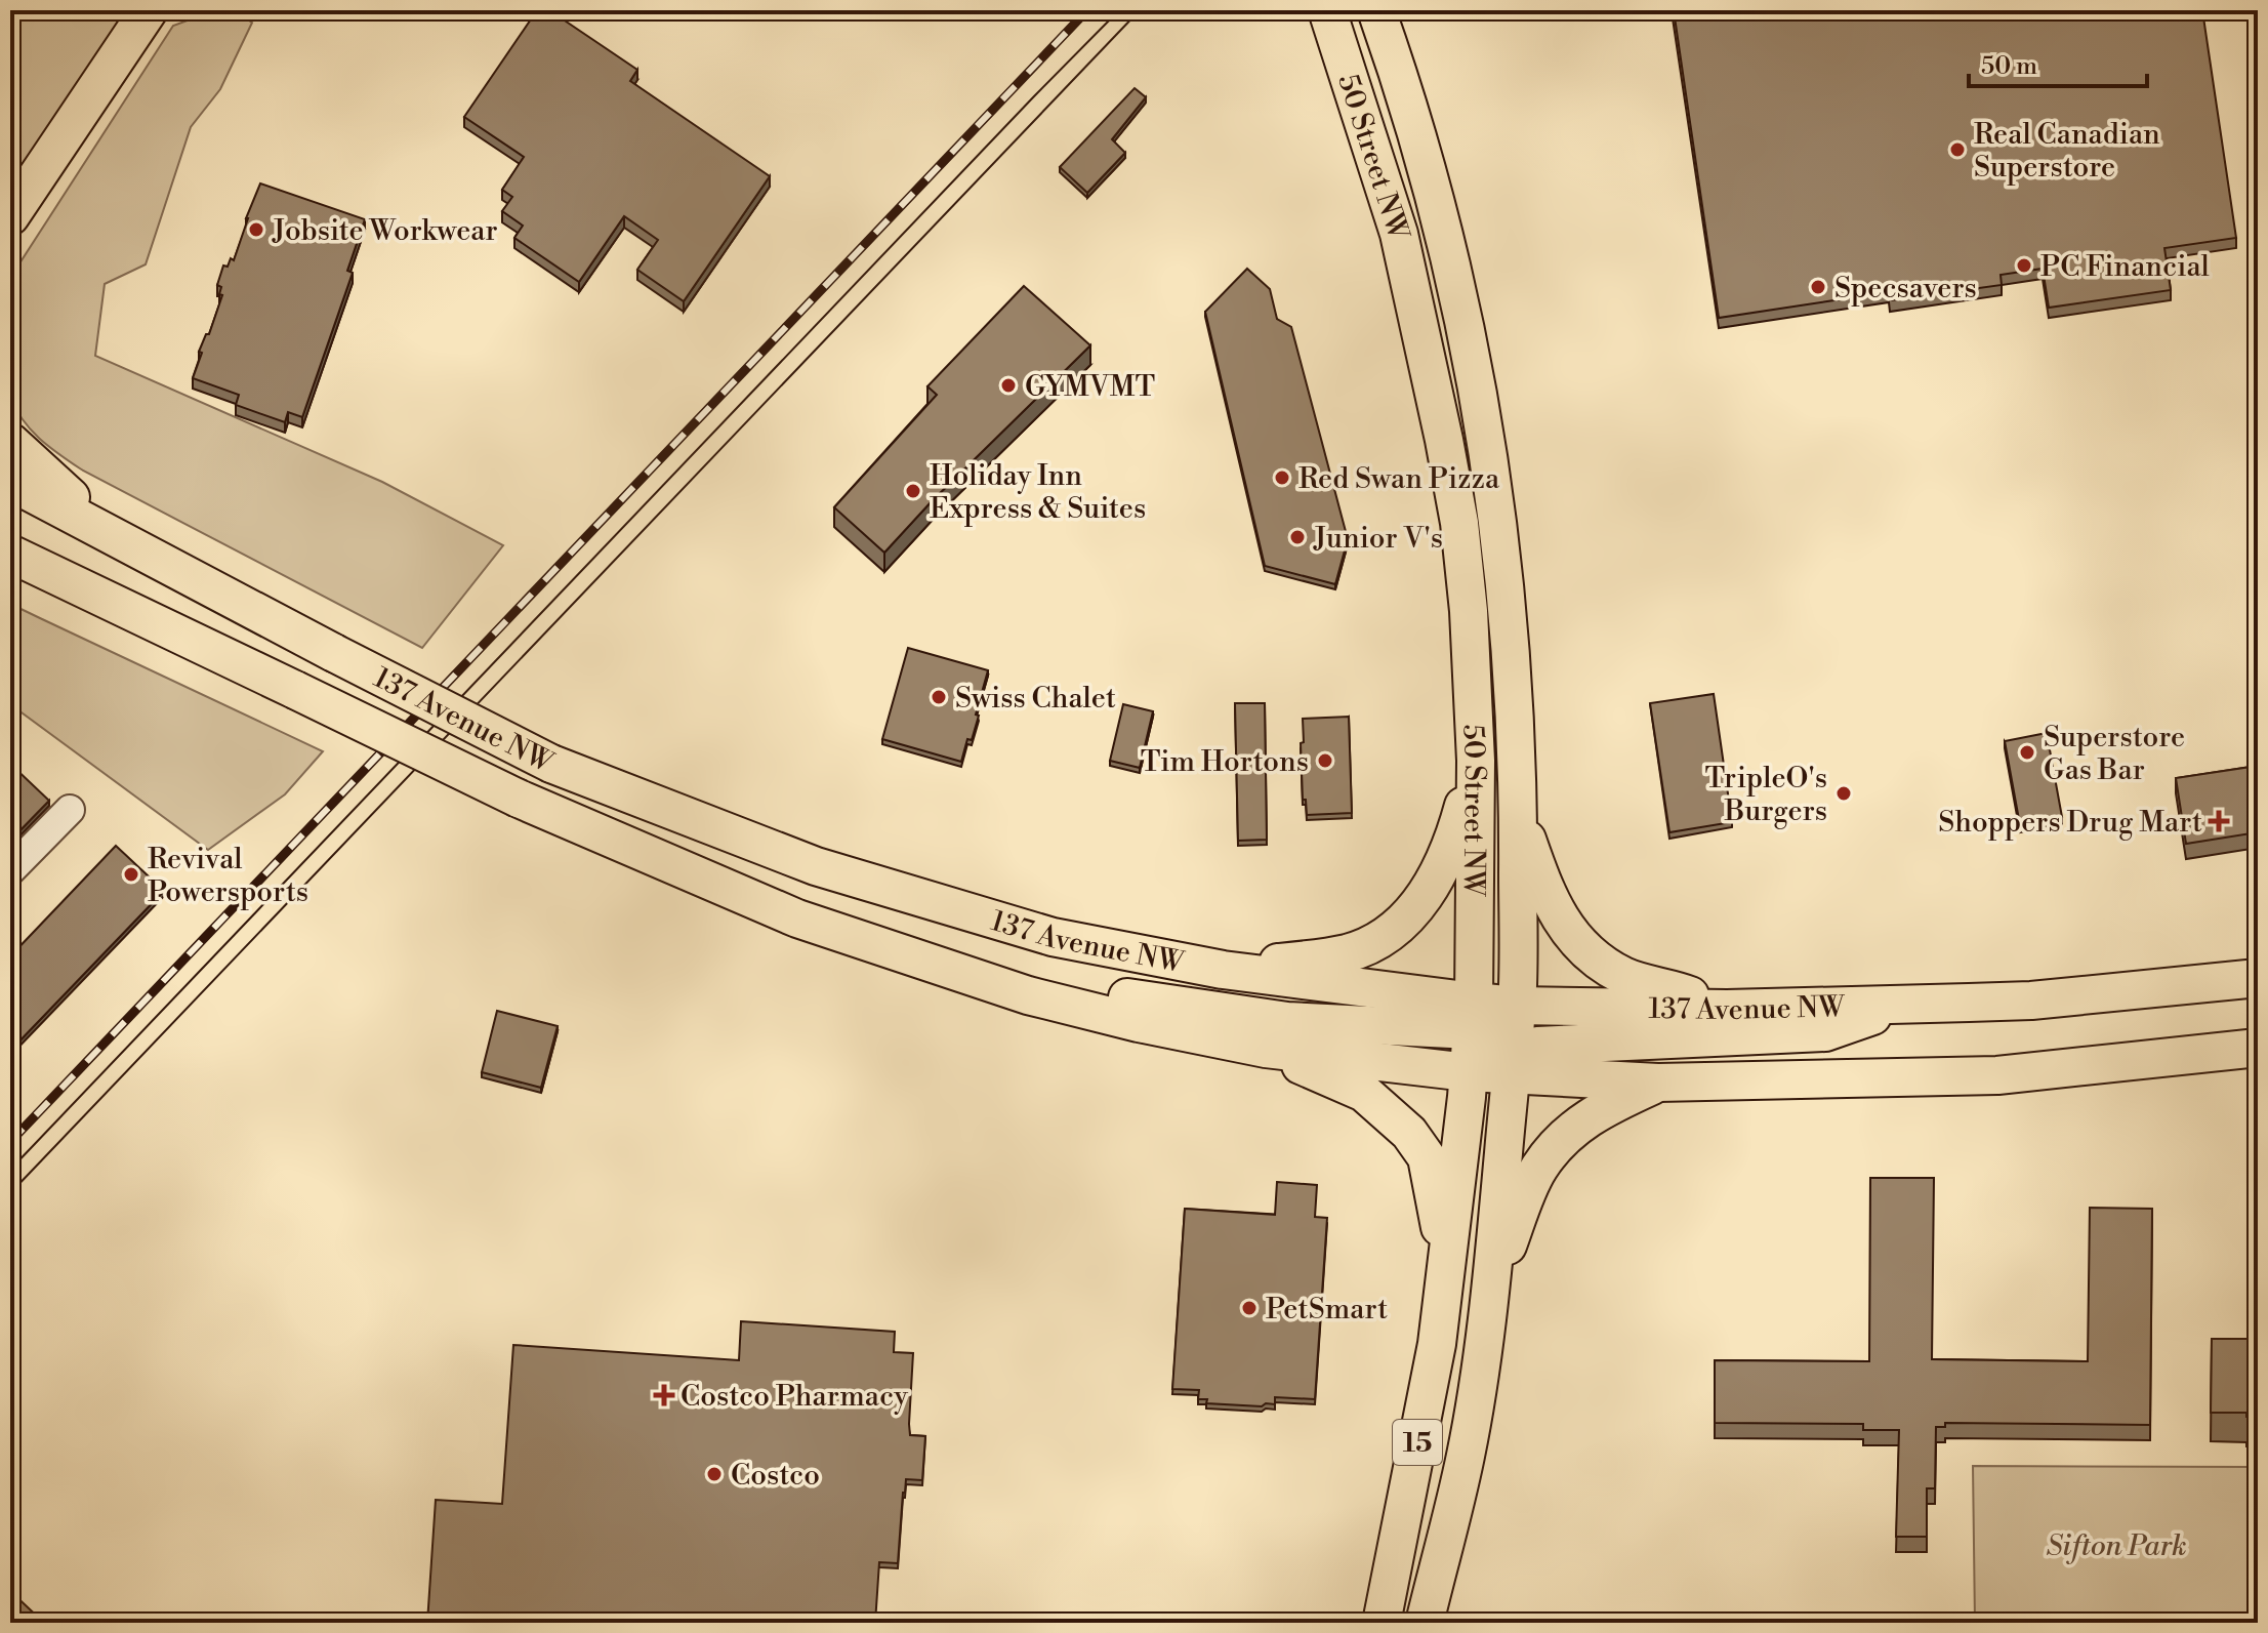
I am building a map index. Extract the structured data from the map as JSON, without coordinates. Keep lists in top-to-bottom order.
{
  "streets": {
    "main road": ["50 Street NW", "137 Avenue NW", "15"]
  },
  "crossings": [
    ["50 Street NW", "137 Avenue NW"]
  ],
  "parks": ["Sifton Park"],
  "places": {
    "other": [
      "Real Canadian Superstore",
      "Jobsite Workwear",
      "PC Financial",
      "Specsavers",
      "GYMVMT",
      "Red Swan Pizza",
      "Holiday Inn Express & Suites",
      "Junior V's",
      "Swiss Chalet",
      "Superstore Gas Bar",
      "Tim Hortons",
      "TripleO's Burgers",
      "Revival Powersports",
      "PetSmart",
      "Costco"
    ],
    "health": ["Shoppers Drug Mart", "Costco Pharmacy"]
  },
  "scale_bar": "50 m"
}
